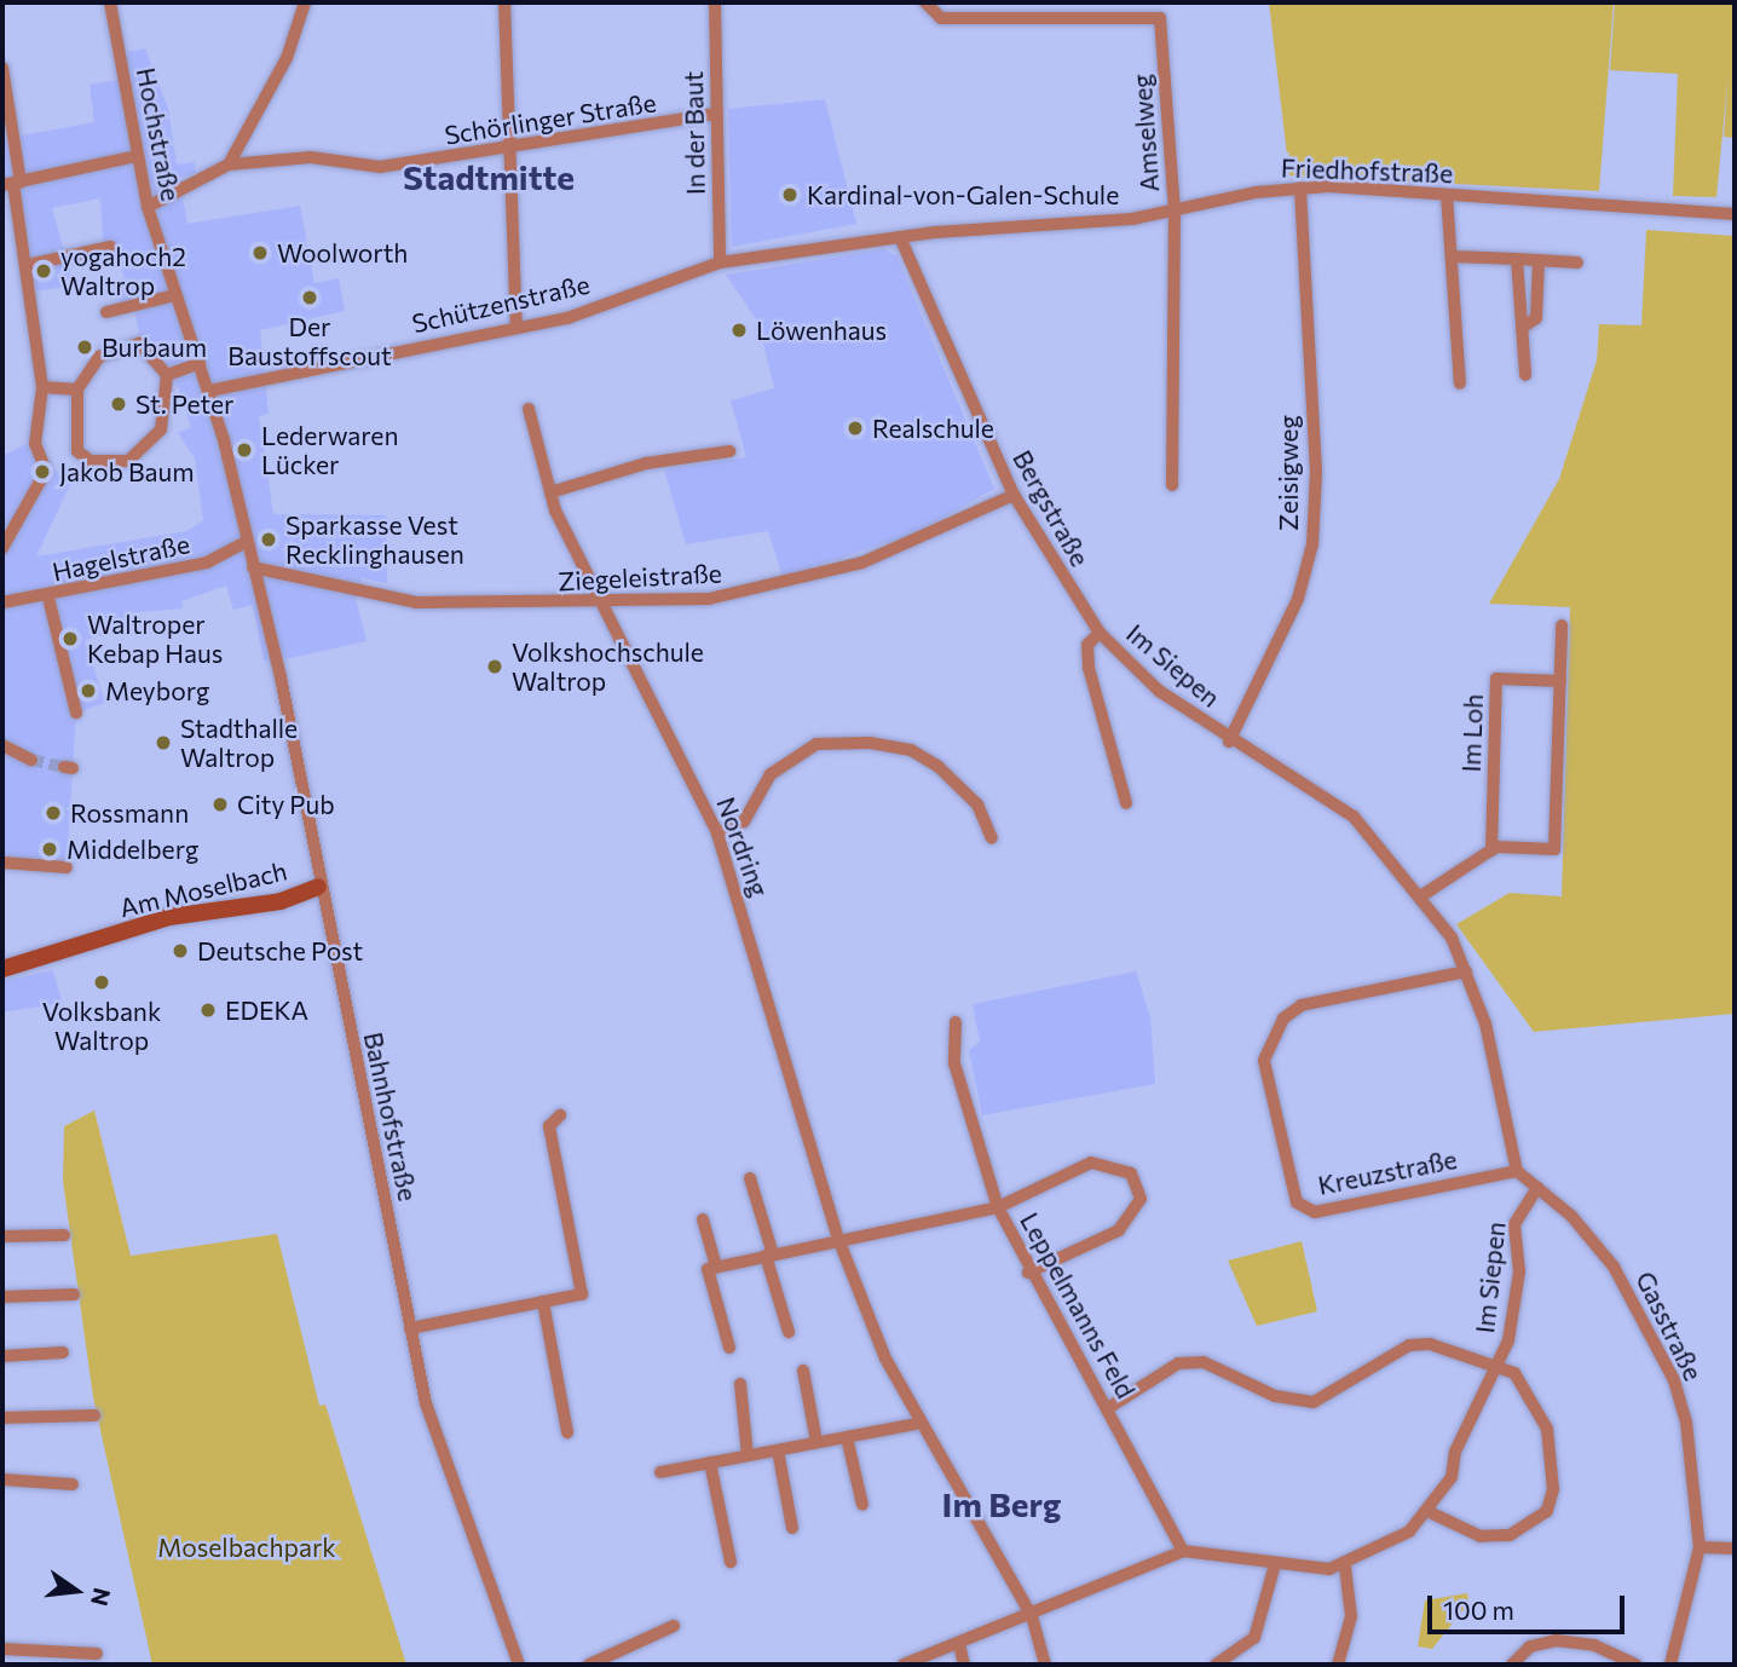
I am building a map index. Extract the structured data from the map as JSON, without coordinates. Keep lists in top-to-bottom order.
{
  "streets": {
    "street": [
      "Schörlinger Straße",
      "In der Baut",
      "Amselweg",
      "Hochstraße",
      "Friedhofstraße",
      "Schützenstraße",
      "Zeisigweg",
      "Bergstraße",
      "Hagelstraße",
      "Ziegeleistraße",
      "Im Siepen",
      "Im Loh",
      "Nordring",
      "Am Moselbach",
      "Bahnhofstraße",
      "Kreuzstraße",
      "Leppelmanns Feld",
      "Gasstraße"
    ]
  },
  "crossings": [
    ["Schörlinger Straße", "In der Baut"],
    ["Schörlinger Straße", "Hochstraße"],
    ["In der Baut", "Schützenstraße"],
    ["Amselweg", "Friedhofstraße"],
    ["Hochstraße", "Schützenstraße"],
    ["Hochstraße", "Hagelstraße"],
    ["Hochstraße", "Ziegeleistraße"],
    ["Hochstraße", "Bahnhofstraße"],
    ["Friedhofstraße", "Schützenstraße"],
    ["Friedhofstraße", "Zeisigweg"],
    ["Friedhofstraße", "Bergstraße"],
    ["Schützenstraße", "Bergstraße"],
    ["Zeisigweg", "Im Siepen"],
    ["Bergstraße", "Ziegeleistraße"],
    ["Bergstraße", "Im Siepen"],
    ["Ziegeleistraße", "Nordring"],
    ["Ziegeleistraße", "Bahnhofstraße"],
    ["Im Siepen", "Kreuzstraße"],
    ["Im Siepen", "Leppelmanns Feld"],
    ["Im Siepen", "Gasstraße"],
    ["Am Moselbach", "Bahnhofstraße"]
  ],
  "districts": ["Stadtmitte", "Im Berg"],
  "parks": ["Moselbachpark"],
  "places": [
    "Kardinal-von-Galen-Schule",
    "Woolworth",
    "yogahoch2 Waltrop",
    "Der Baustoffscout",
    "Löwenhaus",
    "Burbaum",
    "St. Peter",
    "Realschule",
    "Lederwaren Lücker",
    "Jakob Baum",
    "Sparkasse Vest Recklinghausen",
    "Waltroper Kebap Haus",
    "Volkshochschule Waltrop",
    "Meyborg",
    "Stadthalle Waltrop",
    "City Pub",
    "Rossmann",
    "Middelberg",
    "Deutsche Post",
    "Volksbank Waltrop",
    "EDEKA"
  ],
  "scale_bar": "100 m",
  "north": "right"
}
